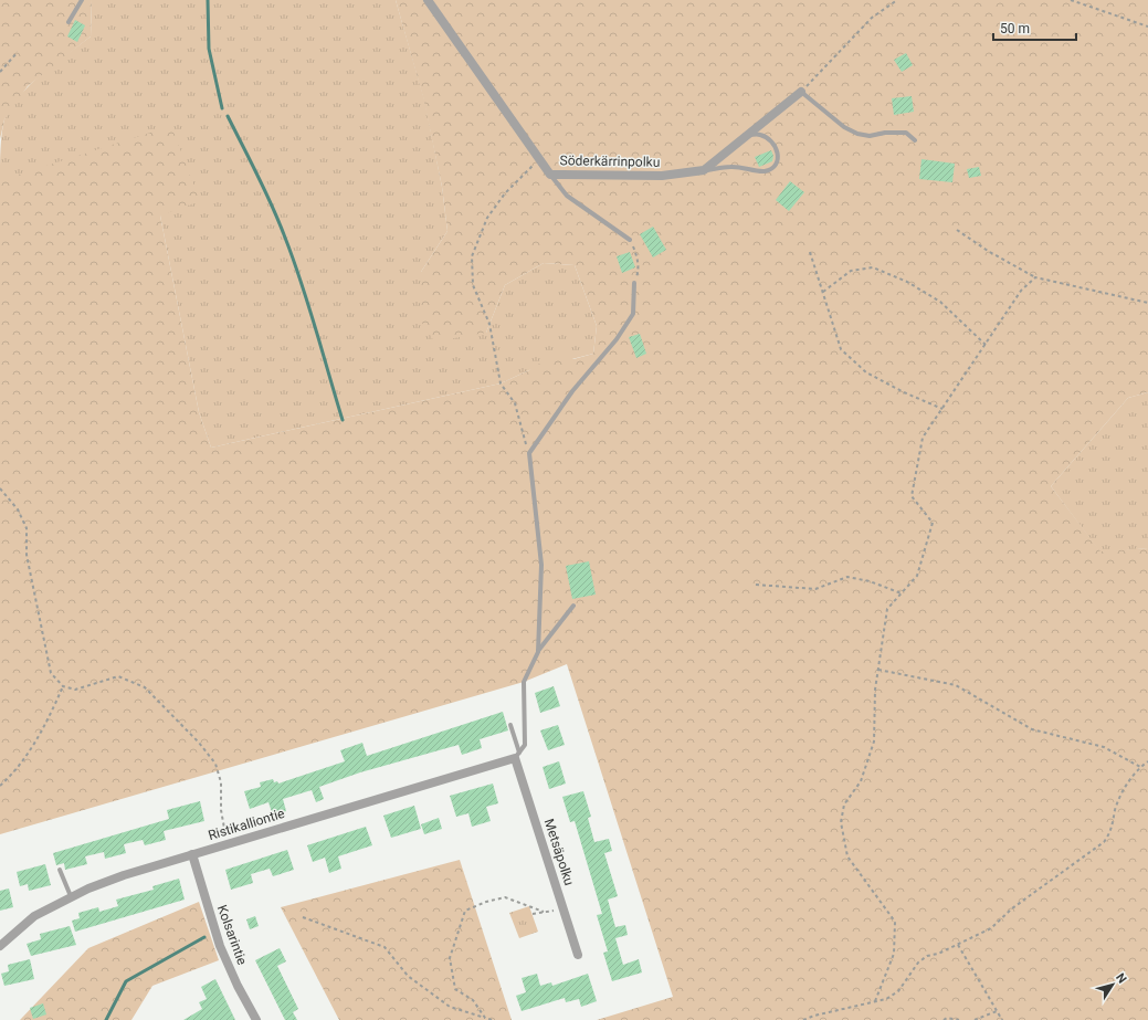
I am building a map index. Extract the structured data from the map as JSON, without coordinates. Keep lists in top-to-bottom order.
{
  "streets": {
    "street": [
      "Söderkärrinpolku",
      "Ristikalliontie",
      "Metsäpolku",
      "Kolsarintie"
    ]
  },
  "crossings": [
    ["Ristikalliontie", "Metsäpolku"],
    ["Ristikalliontie", "Kolsarintie"]
  ],
  "scale_bar": "50 m",
  "north": "top right"
}
